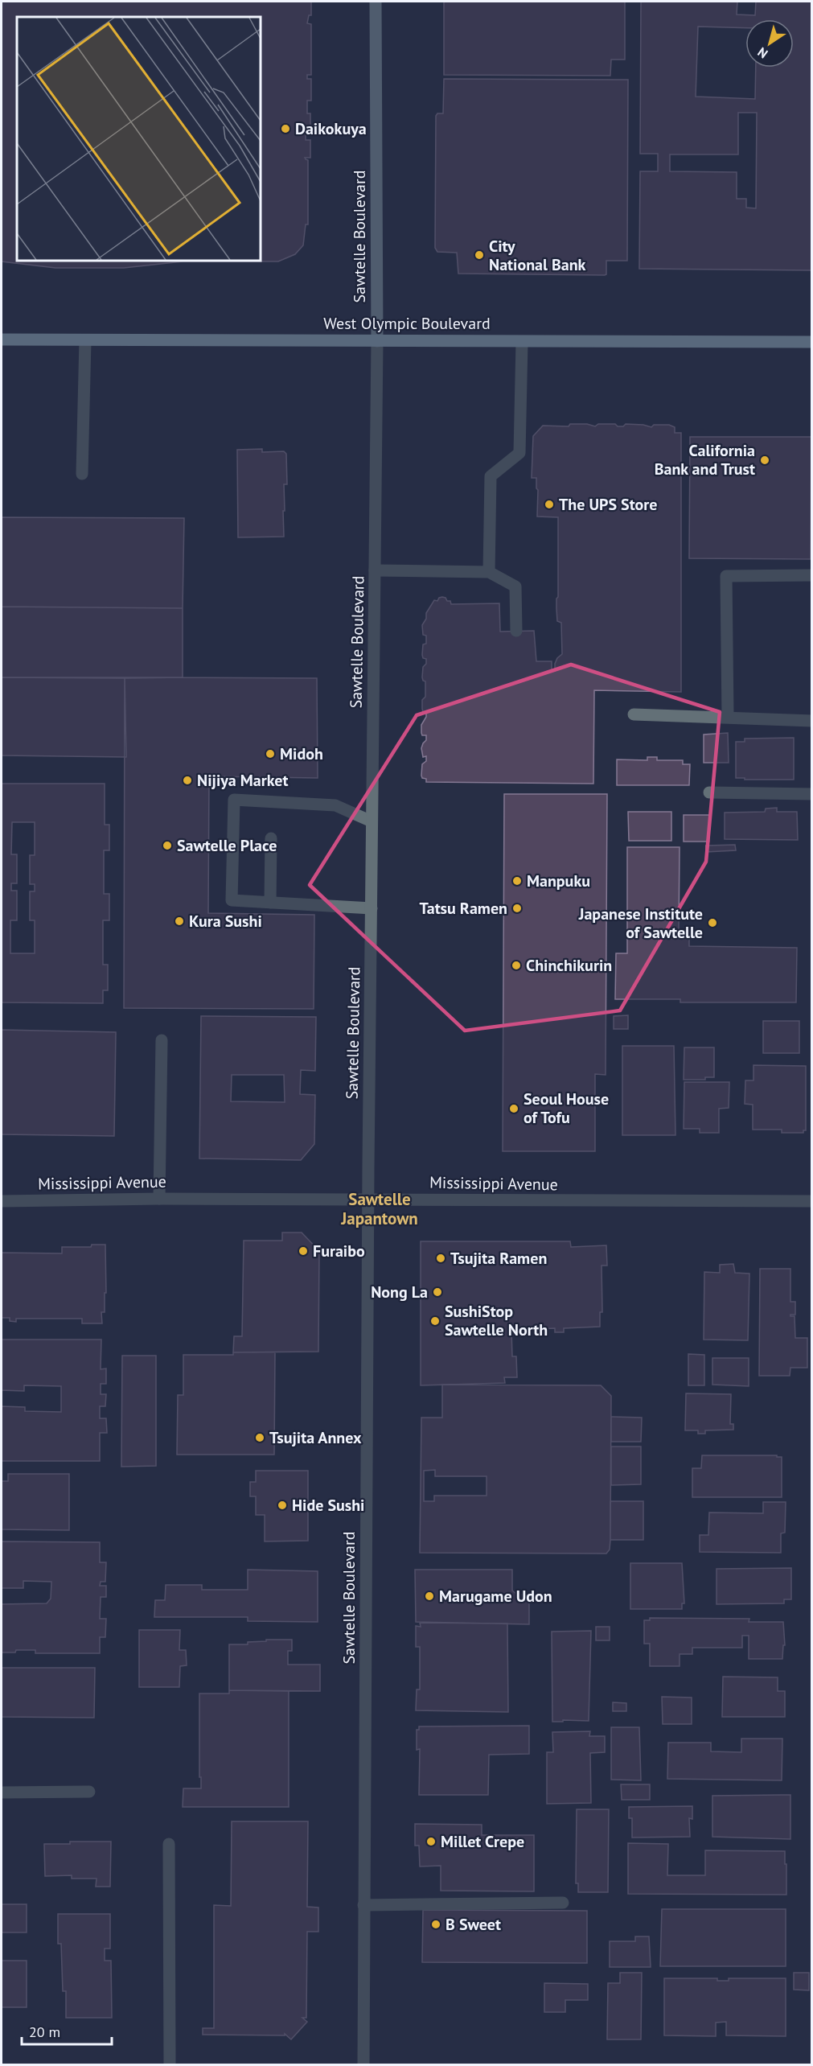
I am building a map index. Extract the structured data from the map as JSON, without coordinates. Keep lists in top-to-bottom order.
{
  "streets": {
    "main road": ["Sawtelle Boulevard", "West Olympic Boulevard"],
    "street": ["Mississippi Avenue"]
  },
  "crossings": [
    ["Sawtelle Boulevard", "West Olympic Boulevard"],
    ["Sawtelle Boulevard", "Mississippi Avenue"]
  ],
  "districts": ["Sawtelle Japantown"],
  "places": [
    "Daikokuya",
    "City National Bank",
    "California Bank and Trust",
    "The UPS Store",
    "Midoh",
    "Nijiya Market",
    "Sawtelle Place",
    "Manpuku",
    "Tatsu Ramen",
    "Kura Sushi",
    "Japanese Institute of Sawtelle",
    "Chinchikurin",
    "Seoul House of Tofu",
    "Furaibo",
    "Tsujita Ramen",
    "Nong La",
    "SushiStop Sawtelle North",
    "Tsujita Annex",
    "Hide Sushi",
    "Marugame Udon",
    "Millet Crepe",
    "B Sweet"
  ],
  "scale_bar": "20 m",
  "north": "bottom left"
}
